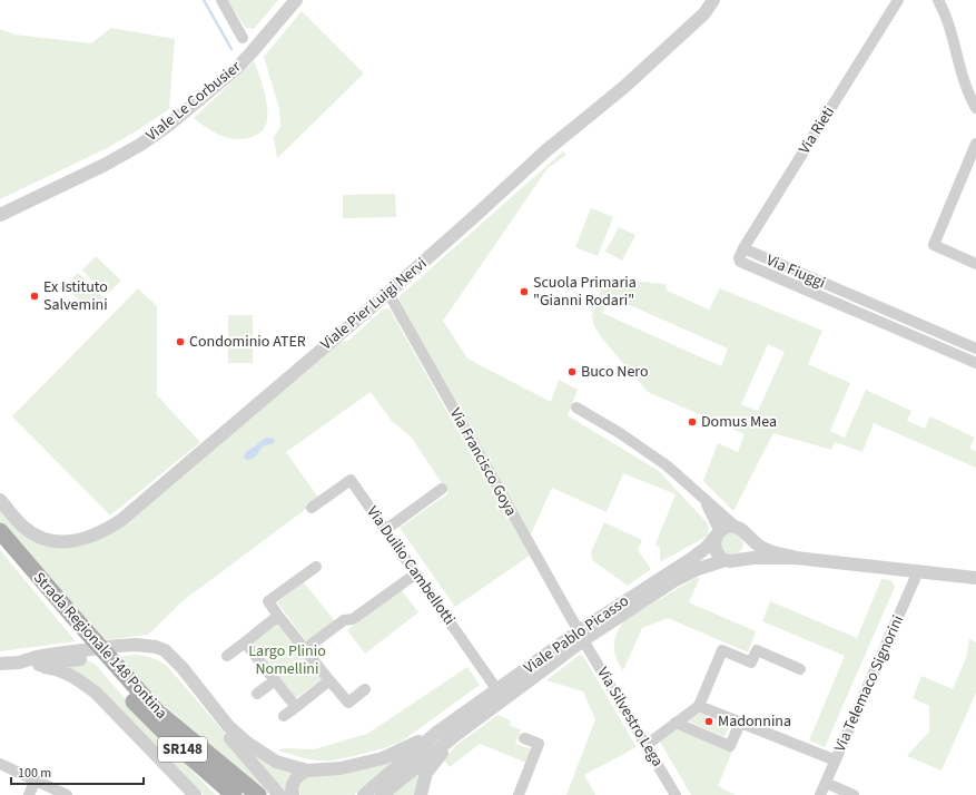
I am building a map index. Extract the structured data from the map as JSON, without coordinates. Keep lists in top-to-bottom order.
{
  "streets": {
    "main road": ["Strada Regionale 148 Pontina", "SR148"],
    "street": [
      "Viale Le Corbusier",
      "Via Rieti",
      "Via Fiuggi",
      "Viale Pier Luigi Nervi",
      "Via Francisco Goya",
      "Via Duilio Cambellotti",
      "Viale Pablo Picasso",
      "Via Telemaco Signorini",
      "Via Silvestro Lega"
    ]
  },
  "crossings": [
    ["Via Rieti", "Via Fiuggi"],
    ["Viale Pier Luigi Nervi", "Via Francisco Goya"],
    ["Via Francisco Goya", "Viale Pablo Picasso"],
    ["Via Francisco Goya", "Via Silvestro Lega"],
    ["Via Duilio Cambellotti", "Viale Pablo Picasso"],
    ["Viale Pablo Picasso", "Via Telemaco Signorini"],
    ["Viale Pablo Picasso", "Via Silvestro Lega"]
  ],
  "parks": ["Largo Plinio Nomellini"],
  "places": [
    "Scuola Primaria \"Gianni Rodari\"",
    "Ex Istituto Salvemini",
    "Condominio ATER",
    "Buco Nero",
    "Domus Mea",
    "Madonnina"
  ],
  "scale_bar": "100 m"
}
